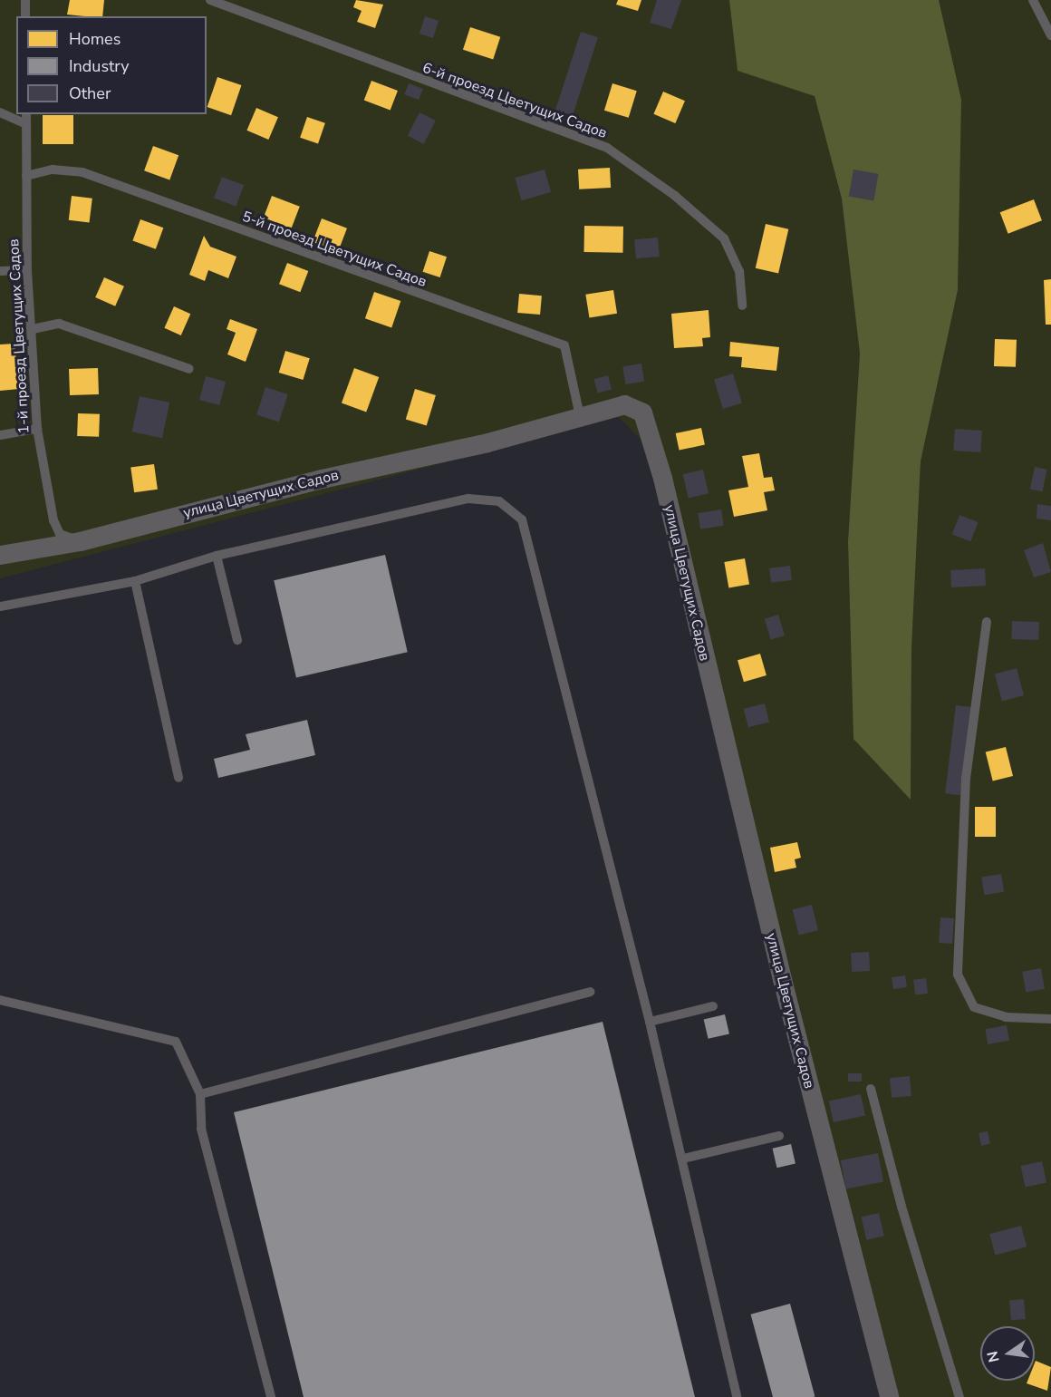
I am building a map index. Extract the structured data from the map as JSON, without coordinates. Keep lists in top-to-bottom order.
{
  "streets": {
    "street": ["улица Цветущих Садов"],
    "lane": ["6-й проезд Цветущих Садов", "5-й проезд Цветущих Садов", "1-й проезд Цветущих Садов"]
  },
  "crossings": [
    ["5-й проезд Цветущих Садов", "1-й проезд Цветущих Садов"],
    ["5-й проезд Цветущих Садов", "улица Цветущих Садов"],
    ["1-й проезд Цветущих Садов", "улица Цветущих Садов"]
  ],
  "legend": ["Homes", "Industry", "Other"],
  "north": "left"
}
